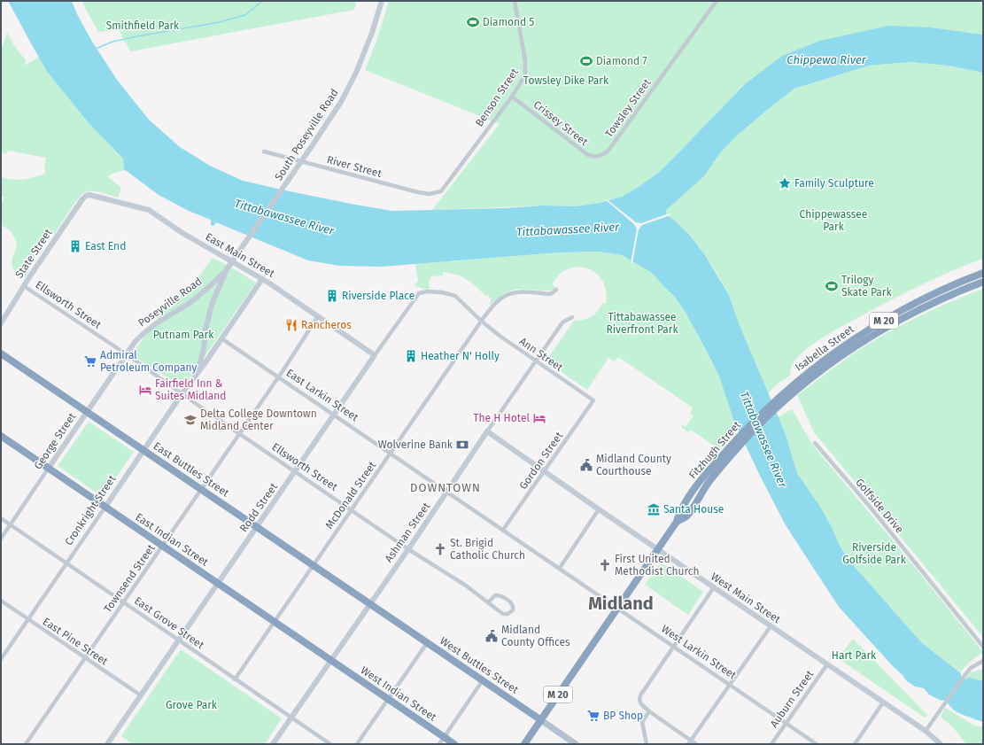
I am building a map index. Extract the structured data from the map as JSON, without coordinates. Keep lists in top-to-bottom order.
{
  "streets": {
    "highway": [
      "M 20",
      "Isabella Street",
      "Fitzhugh Street",
      "East Buttles Street",
      "East Indian Street",
      "West Buttles Street",
      "West Indian Street"
    ],
    "street": [
      "Benson Street",
      "Towsley Street",
      "Crissey Street",
      "South Poseyville Road",
      "River Street",
      "State Street",
      "East Main Street",
      "Poseyville Road",
      "Ellsworth Street",
      "Ann Street",
      "East Larkin Street",
      "George Street",
      "Gordon Street",
      "McDonald Street",
      "Golfside Drive",
      "Rodd Street",
      "Cronkright Street",
      "Ashman Street",
      "Townsend Street",
      "West Main Street",
      "East Grove Street",
      "East Pine Street",
      "West Larkin Street",
      "Auburn Street"
    ]
  },
  "crossings": [
    ["Benson Street", "Crissey Street"],
    ["Benson Street", "River Street"],
    ["Towsley Street", "Crissey Street"],
    ["South Poseyville Road", "Poseyville Road"],
    ["State Street", "East Main Street"],
    ["State Street", "Ellsworth Street"],
    ["East Main Street", "Rodd Street"],
    ["East Main Street", "Townsend Street"],
    ["Poseyville Road", "Ellsworth Street"],
    ["Poseyville Road", "George Street"],
    ["Poseyville Road", "Cronkright Street"],
    ["Ellsworth Street", "George Street"],
    ["Ellsworth Street", "McDonald Street"],
    ["Ellsworth Street", "Rodd Street"],
    ["Ellsworth Street", "Cronkright Street"],
    ["Ellsworth Street", "Ashman Street"],
    ["Ellsworth Street", "Townsend Street"],
    ["M 20", "Fitzhugh Street"],
    ["M 20", "West Main Street"],
    ["M 20", "West Larkin Street"],
    ["M 20", "West Buttles Street"],
    ["Isabella Street", "Fitzhugh Street"],
    ["Ann Street", "Gordon Street"],
    ["Ann Street", "McDonald Street"],
    ["Ann Street", "Rodd Street"],
    ["Ann Street", "Ashman Street"],
    ["East Larkin Street", "McDonald Street"],
    ["East Larkin Street", "Rodd Street"],
    ["East Larkin Street", "Ashman Street"],
    ["East Larkin Street", "Townsend Street"],
    ["East Larkin Street", "West Larkin Street"],
    ["George Street", "East Buttles Street"],
    ["George Street", "East Indian Street"],
    ["George Street", "East Grove Street"],
    ["Fitzhugh Street", "West Main Street"],
    ["Gordon Street", "West Main Street"],
    ["Gordon Street", "West Larkin Street"],
    ["East Buttles Street", "McDonald Street"],
    ["East Buttles Street", "Rodd Street"],
    ["East Buttles Street", "Cronkright Street"],
    ["East Buttles Street", "Ashman Street"],
    ["East Buttles Street", "Townsend Street"],
    ["East Buttles Street", "West Buttles Street"],
    ["McDonald Street", "East Indian Street"],
    ["McDonald Street", "East Grove Street"],
    ["Rodd Street", "East Indian Street"],
    ["Rodd Street", "East Grove Street"],
    ["Rodd Street", "East Pine Street"],
    ["Cronkright Street", "East Indian Street"],
    ["Cronkright Street", "East Grove Street"],
    ["Cronkright Street", "East Pine Street"],
    ["Ashman Street", "East Indian Street"],
    ["Ashman Street", "West Main Street"],
    ["Ashman Street", "East Grove Street"],
    ["Ashman Street", "West Larkin Street"],
    ["Ashman Street", "West Buttles Street"],
    ["Ashman Street", "West Indian Street"],
    ["East Indian Street", "Townsend Street"],
    ["East Indian Street", "West Indian Street"],
    ["Townsend Street", "East Grove Street"],
    ["Townsend Street", "East Pine Street"],
    ["West Main Street", "Auburn Street"],
    ["West Larkin Street", "Auburn Street"]
  ],
  "districts": ["DOWNTOWN", "Midland"],
  "water": ["Chippewa River", "Tittabawassee River"],
  "parks": [
    "Smithfield Park",
    "Towsley Dike Park",
    "Chippewassee Park",
    "Tittabawassee Riverfront Park",
    "Putnam Park",
    "Riverside Golfside Park",
    "Hart Park",
    "Grove Park"
  ],
  "places": {
    "sports": ["Diamond 5", "Diamond 7", "Trilogy Skate Park"],
    "place": ["Family Sculpture"],
    "building": ["East End", "Riverside Place", "Heather N' Holly"],
    "restaurant": ["Rancheros"],
    "supermarket": ["Admiral Petroleum Company", "BP Shop"],
    "hotel": ["Fairfield Inn & Suites Midland", "The H Hotel"],
    "school or university": ["Delta College Downtown Midland Center"],
    "bank": ["Wolverine Bank"],
    "public building": ["Midland County Courthouse", "Midland County Offices"],
    "museum": ["Santa House"],
    "church": ["St. Brigid Catholic Church", "First United Methodist Church"]
  }
}
